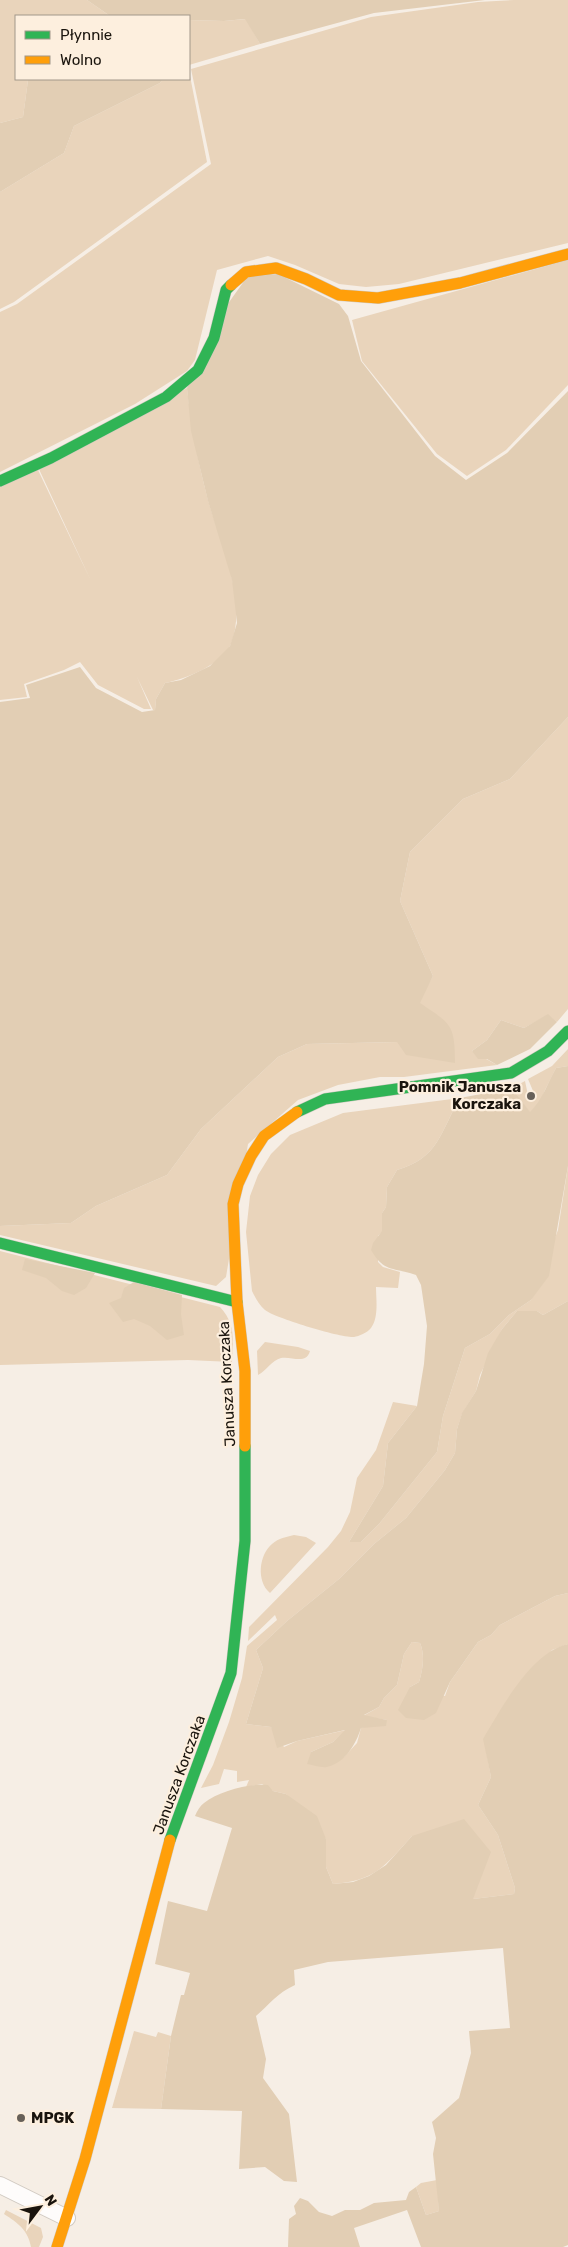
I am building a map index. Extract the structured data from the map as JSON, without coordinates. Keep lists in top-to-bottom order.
{
  "streets": {
    "street": ["Janusza Korczaka"]
  },
  "places": ["Pomnik Janusza Korczaka", "MPGK"],
  "legend": ["Płynnie", "Wolno"],
  "north": "top right"
}
